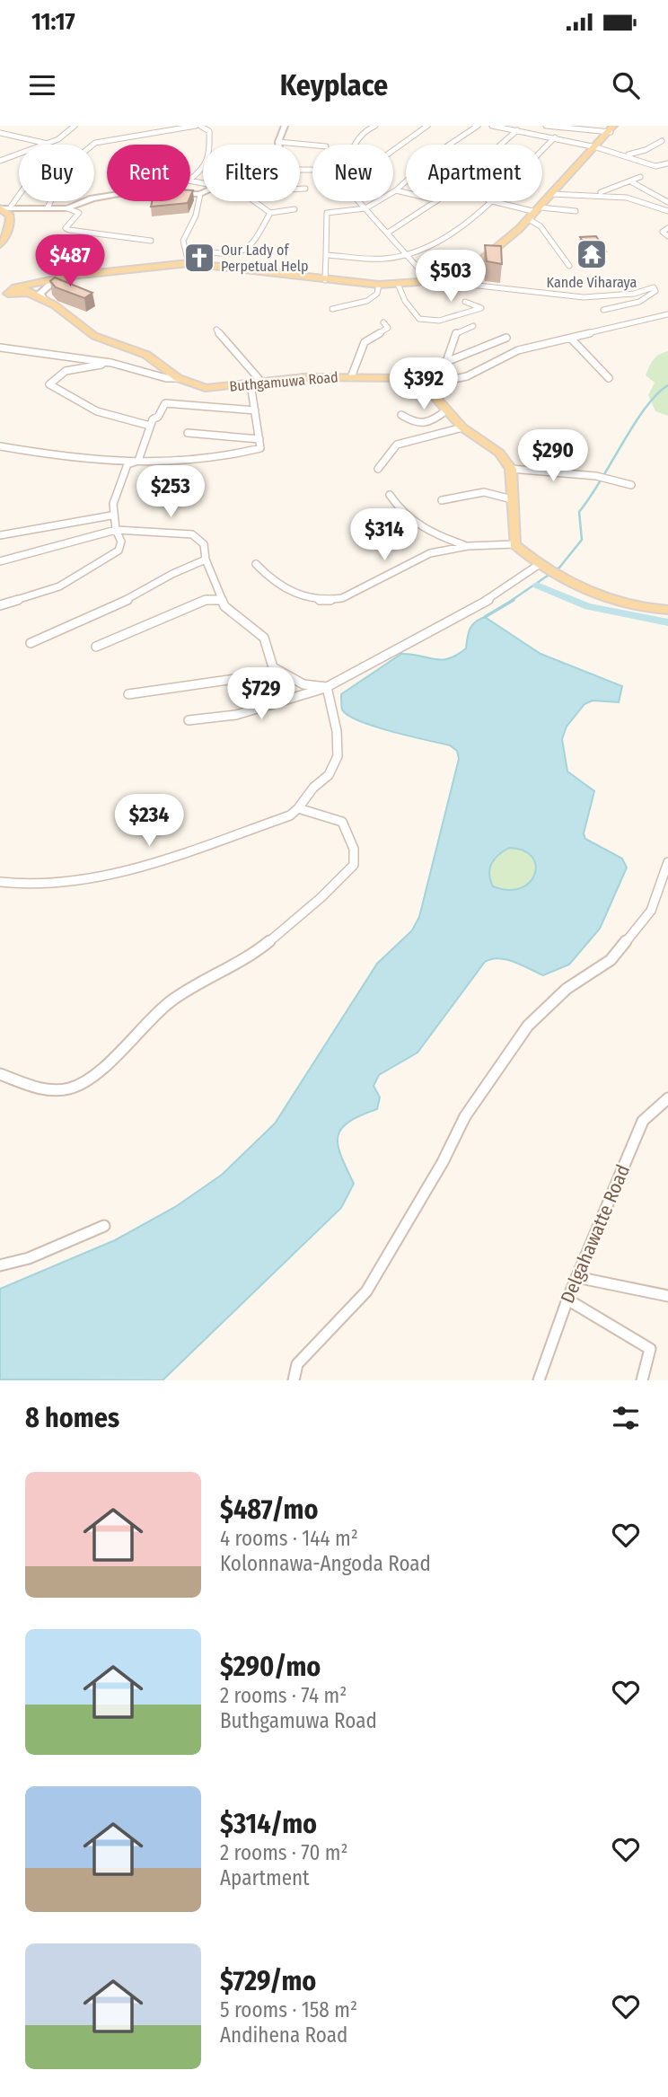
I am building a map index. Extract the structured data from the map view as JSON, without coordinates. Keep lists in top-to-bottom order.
{
  "streets": {
    "main road": ["Buthgamuwa Road"],
    "street": ["Delgahawatte Road"]
  },
  "places": {
    "temple": ["Kande Viharaya"],
    "church": ["Our Lady of Perpetual Help"]
  },
  "page": {
    "status": "11:17",
    "header": "Keyplace",
    "chip": [
      "Buy",
      "Rent",
      "Filters",
      "New",
      "Apartment"
    ],
    "price": [
      "$487",
      "$503",
      "$392",
      "$290",
      "$253",
      "$314",
      "$729",
      "$234"
    ],
    "heading": "8 homes",
    "list": [
      {
        "name": "$487/mo",
        "note": "4 rooms · 144 m² · Kolonnawa-Angoda Road"
      },
      {
        "name": "$290/mo",
        "note": "2 rooms · 74 m² · Buthgamuwa Road"
      },
      {
        "name": "$314/mo",
        "note": "2 rooms · 70 m² · Apartment"
      },
      {
        "name": "$729/mo",
        "note": "5 rooms · 158 m² · Andihena Road"
      }
    ]
  }
}
